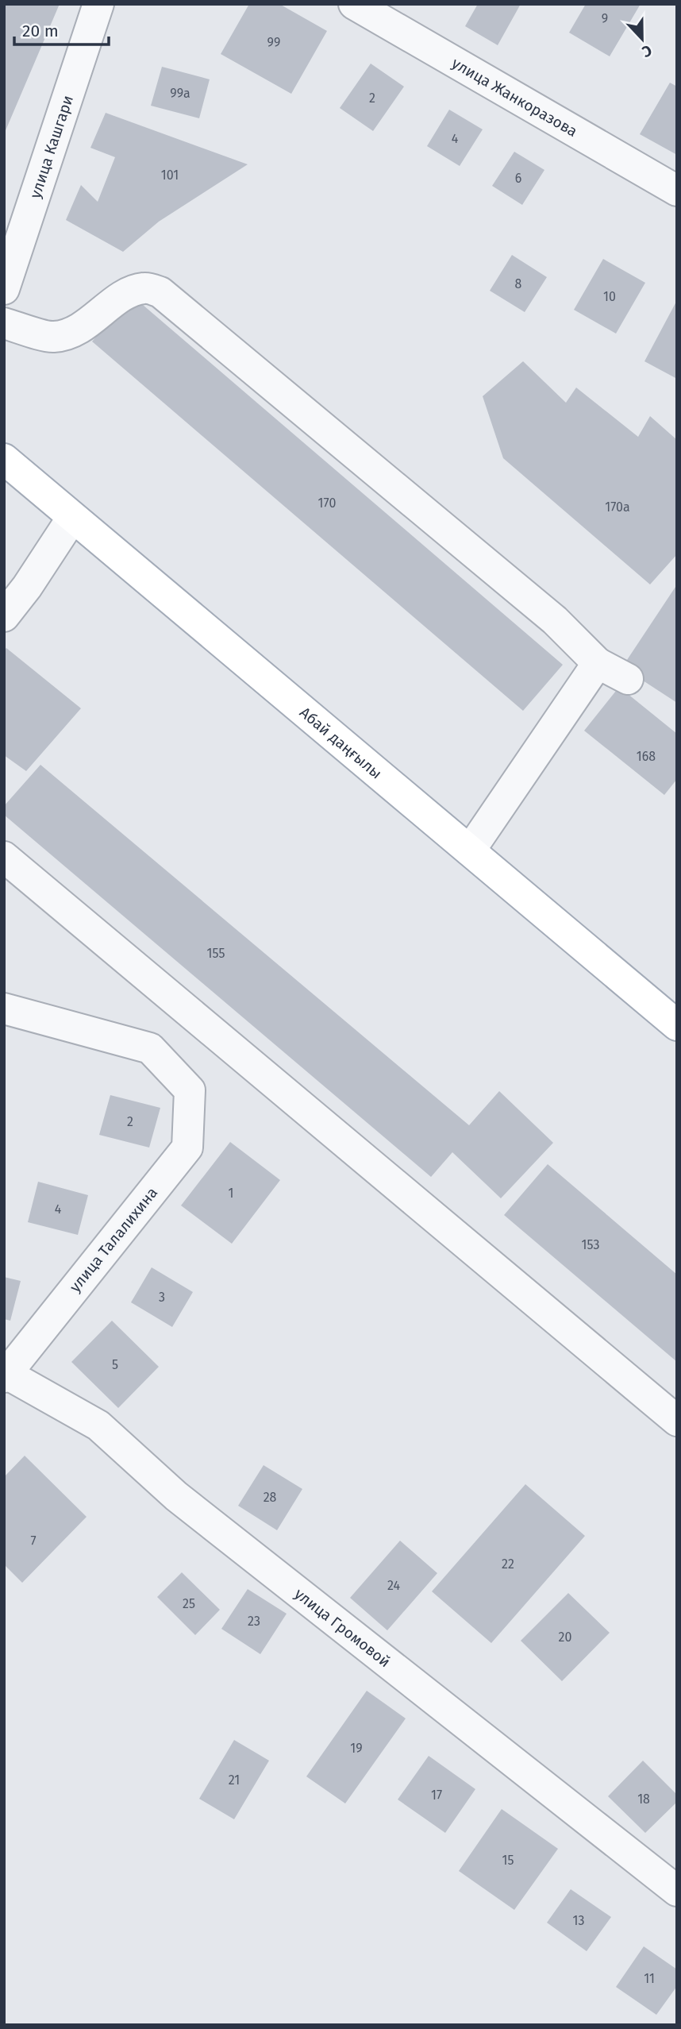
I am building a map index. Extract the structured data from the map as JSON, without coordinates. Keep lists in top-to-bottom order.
{
  "streets": {
    "main road": ["Абай даңғылы"],
    "street": [
      "улица Жанкоразова",
      "улица Кашгари",
      "улица Талалихина",
      "улица Громовой"
    ]
  },
  "crossings": [
    ["улица Талалихина", "улица Громовой"]
  ],
  "house_numbers": [
    "9",
    "99",
    "99а",
    "2",
    "4",
    "101",
    "6",
    "8",
    "10",
    "170",
    "170а",
    "168",
    "155",
    "2",
    "1",
    "4",
    "153",
    "3",
    "5",
    "28",
    "7",
    "22",
    "24",
    "25",
    "23",
    "20",
    "19",
    "21",
    "17",
    "18",
    "15",
    "13",
    "11"
  ],
  "scale_bar": "20 m",
  "north": "bottom"
}
